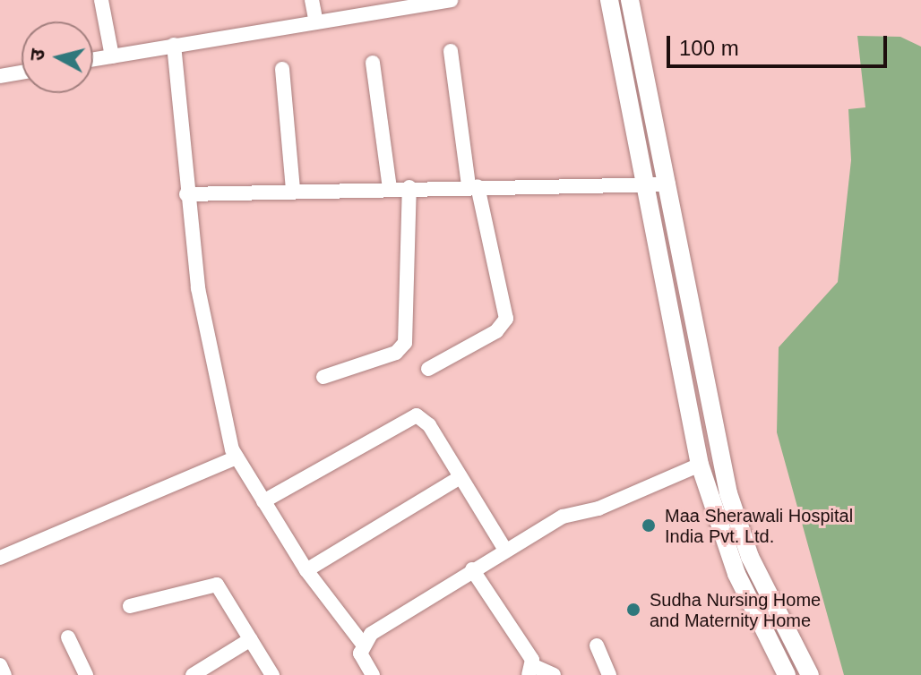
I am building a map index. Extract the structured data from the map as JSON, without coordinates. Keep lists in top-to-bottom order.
{
  "places": ["Maa Sherawali Hospital India Pvt. Ltd.", "Sudha Nursing Home and Maternity Home"],
  "scale_bar": "100 m",
  "north": "left"
}
